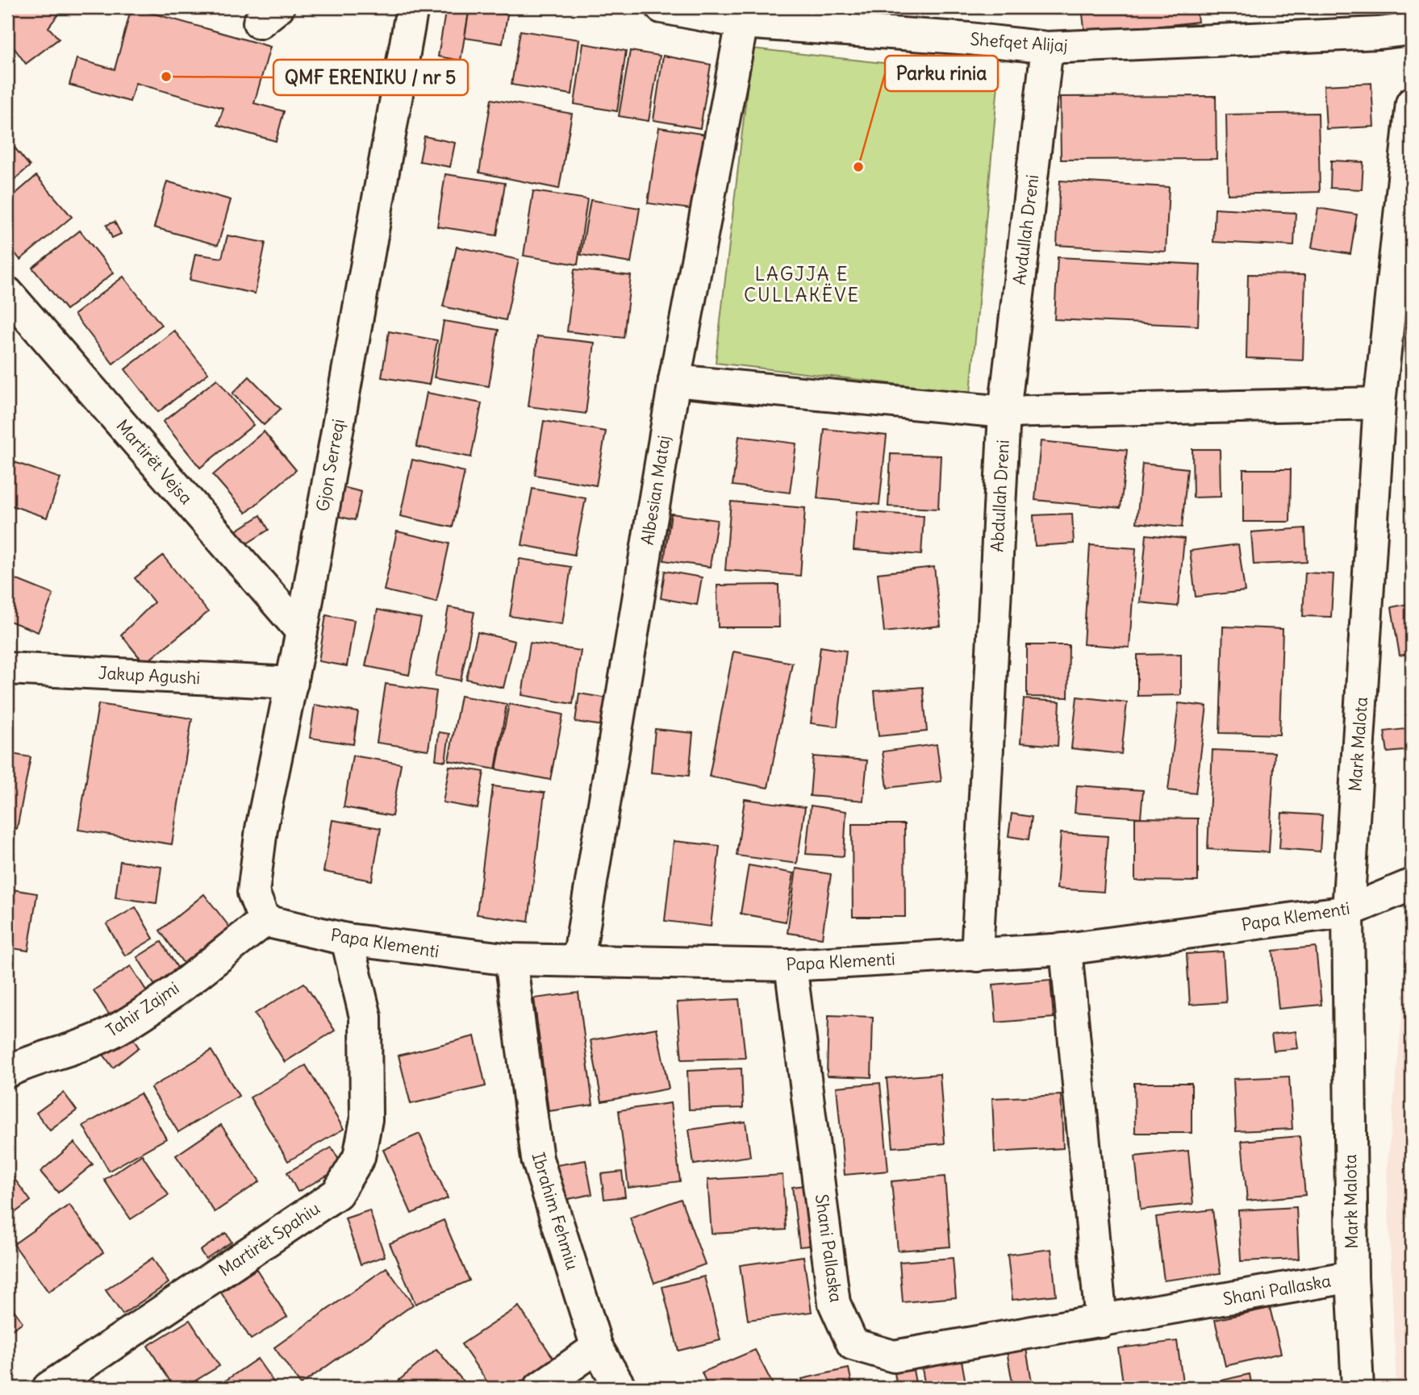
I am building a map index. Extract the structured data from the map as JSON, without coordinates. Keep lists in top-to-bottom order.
{
  "streets": {
    "street": [
      "Shefqet Alijaj",
      "Avdullah Dreni",
      "Martirët Vejsa",
      "Gjon Serreqi",
      "Albesian Mataj",
      "Abdullah Dreni",
      "Jakup Agushi",
      "Mark Malota",
      "Papa Klementi",
      "Tahir Zajmi",
      "Ibrahim Fehmiu",
      "Martirët Spahiu",
      "Shani Pallaska"
    ]
  },
  "crossings": [
    ["Shefqet Alijaj", "Avdullah Dreni"],
    ["Shefqet Alijaj", "Albesian Mataj"],
    ["Avdullah Dreni", "Abdullah Dreni"],
    ["Martirët Vejsa", "Gjon Serreqi"],
    ["Gjon Serreqi", "Jakup Agushi"],
    ["Gjon Serreqi", "Papa Klementi"],
    ["Gjon Serreqi", "Tahir Zajmi"],
    ["Albesian Mataj", "Papa Klementi"],
    ["Abdullah Dreni", "Papa Klementi"],
    ["Mark Malota", "Papa Klementi"],
    ["Mark Malota", "Shani Pallaska"],
    ["Papa Klementi", "Tahir Zajmi"],
    ["Papa Klementi", "Ibrahim Fehmiu"],
    ["Papa Klementi", "Martirët Spahiu"],
    ["Papa Klementi", "Shani Pallaska"]
  ],
  "districts": ["LAGJJA E CULLAKËVE"],
  "places": ["QMF ERENIKU / nr 5", "Parku rinia"]
}
